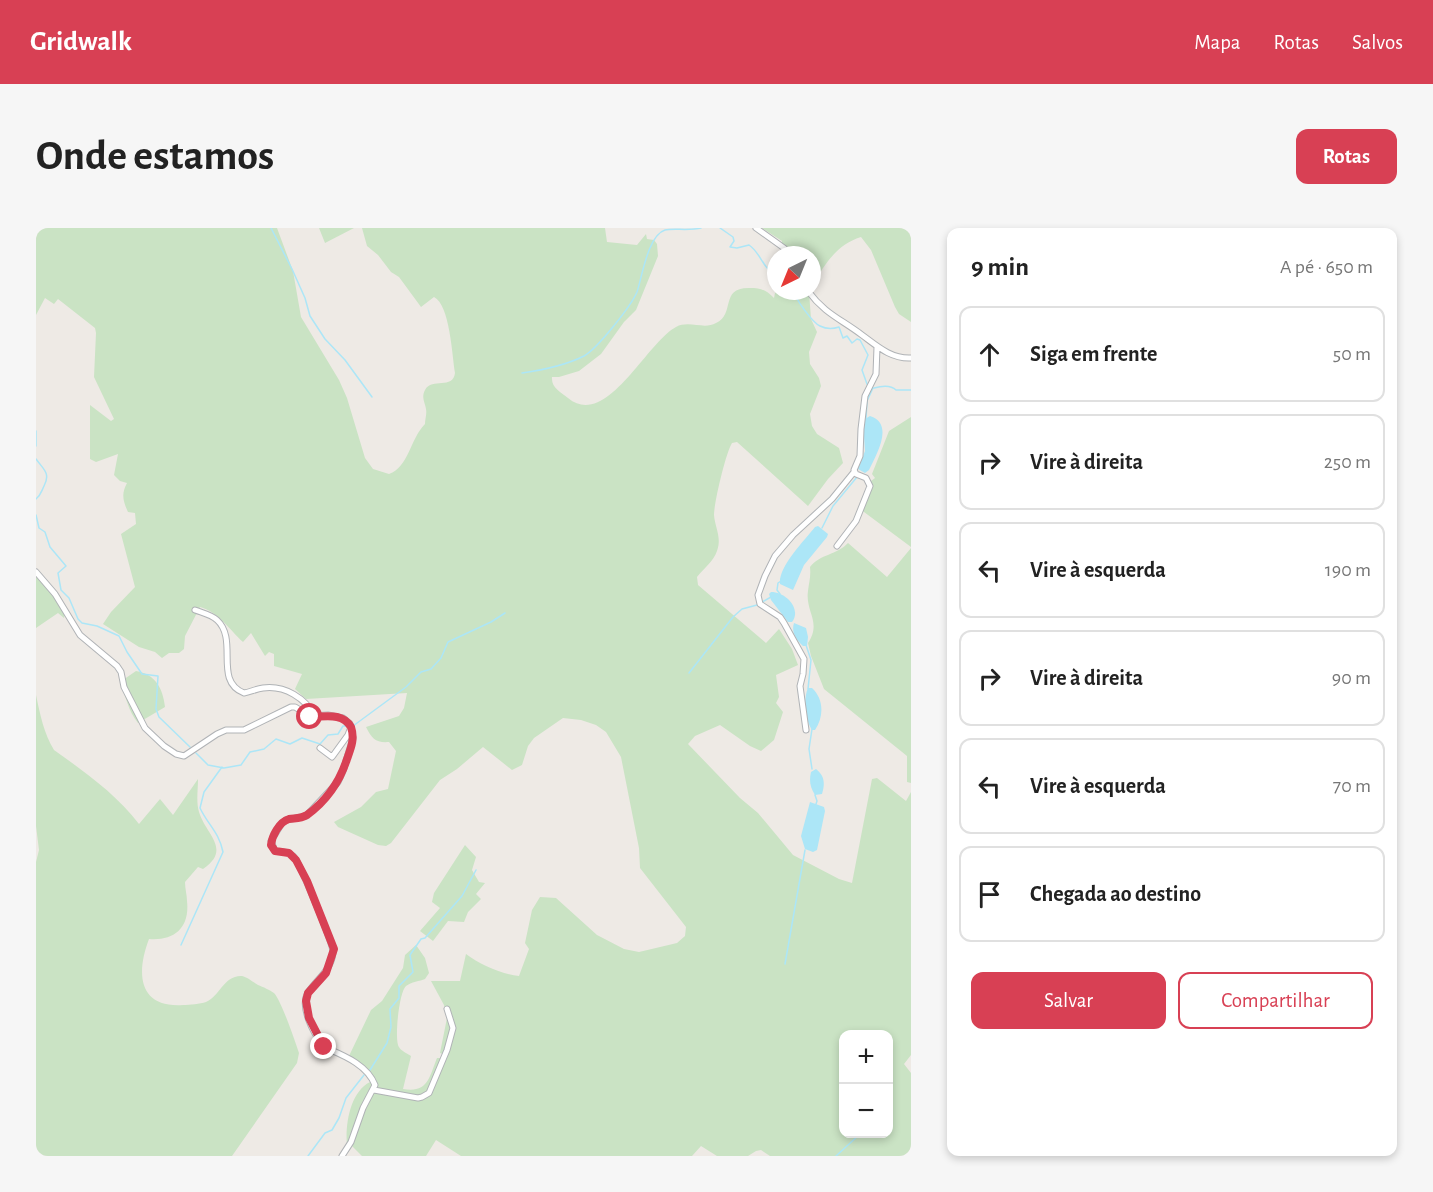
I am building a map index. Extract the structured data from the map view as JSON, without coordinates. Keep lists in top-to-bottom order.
{
  "north": "bottom left",
  "page": {
    "header": "Gridwalk",
    "nav": ["Mapa", "Rotas", "Salvos"],
    "buttons": [
      "Rotas",
      ["Salvar", "Compartilhar"]
    ],
    "title": "Onde estamos",
    "heading": ["9 min", "A pé · 650 m"],
    "list": [
      ["Siga em frente", "50 m"],
      ["Vire à direita", "250 m"],
      ["Vire à esquerda", "190 m"],
      ["Vire à direita", "90 m"],
      ["Vire à esquerda", "70 m"],
      "Chegada ao destino"
    ],
    "map_buttons": ["+", "−"]
  }
}
